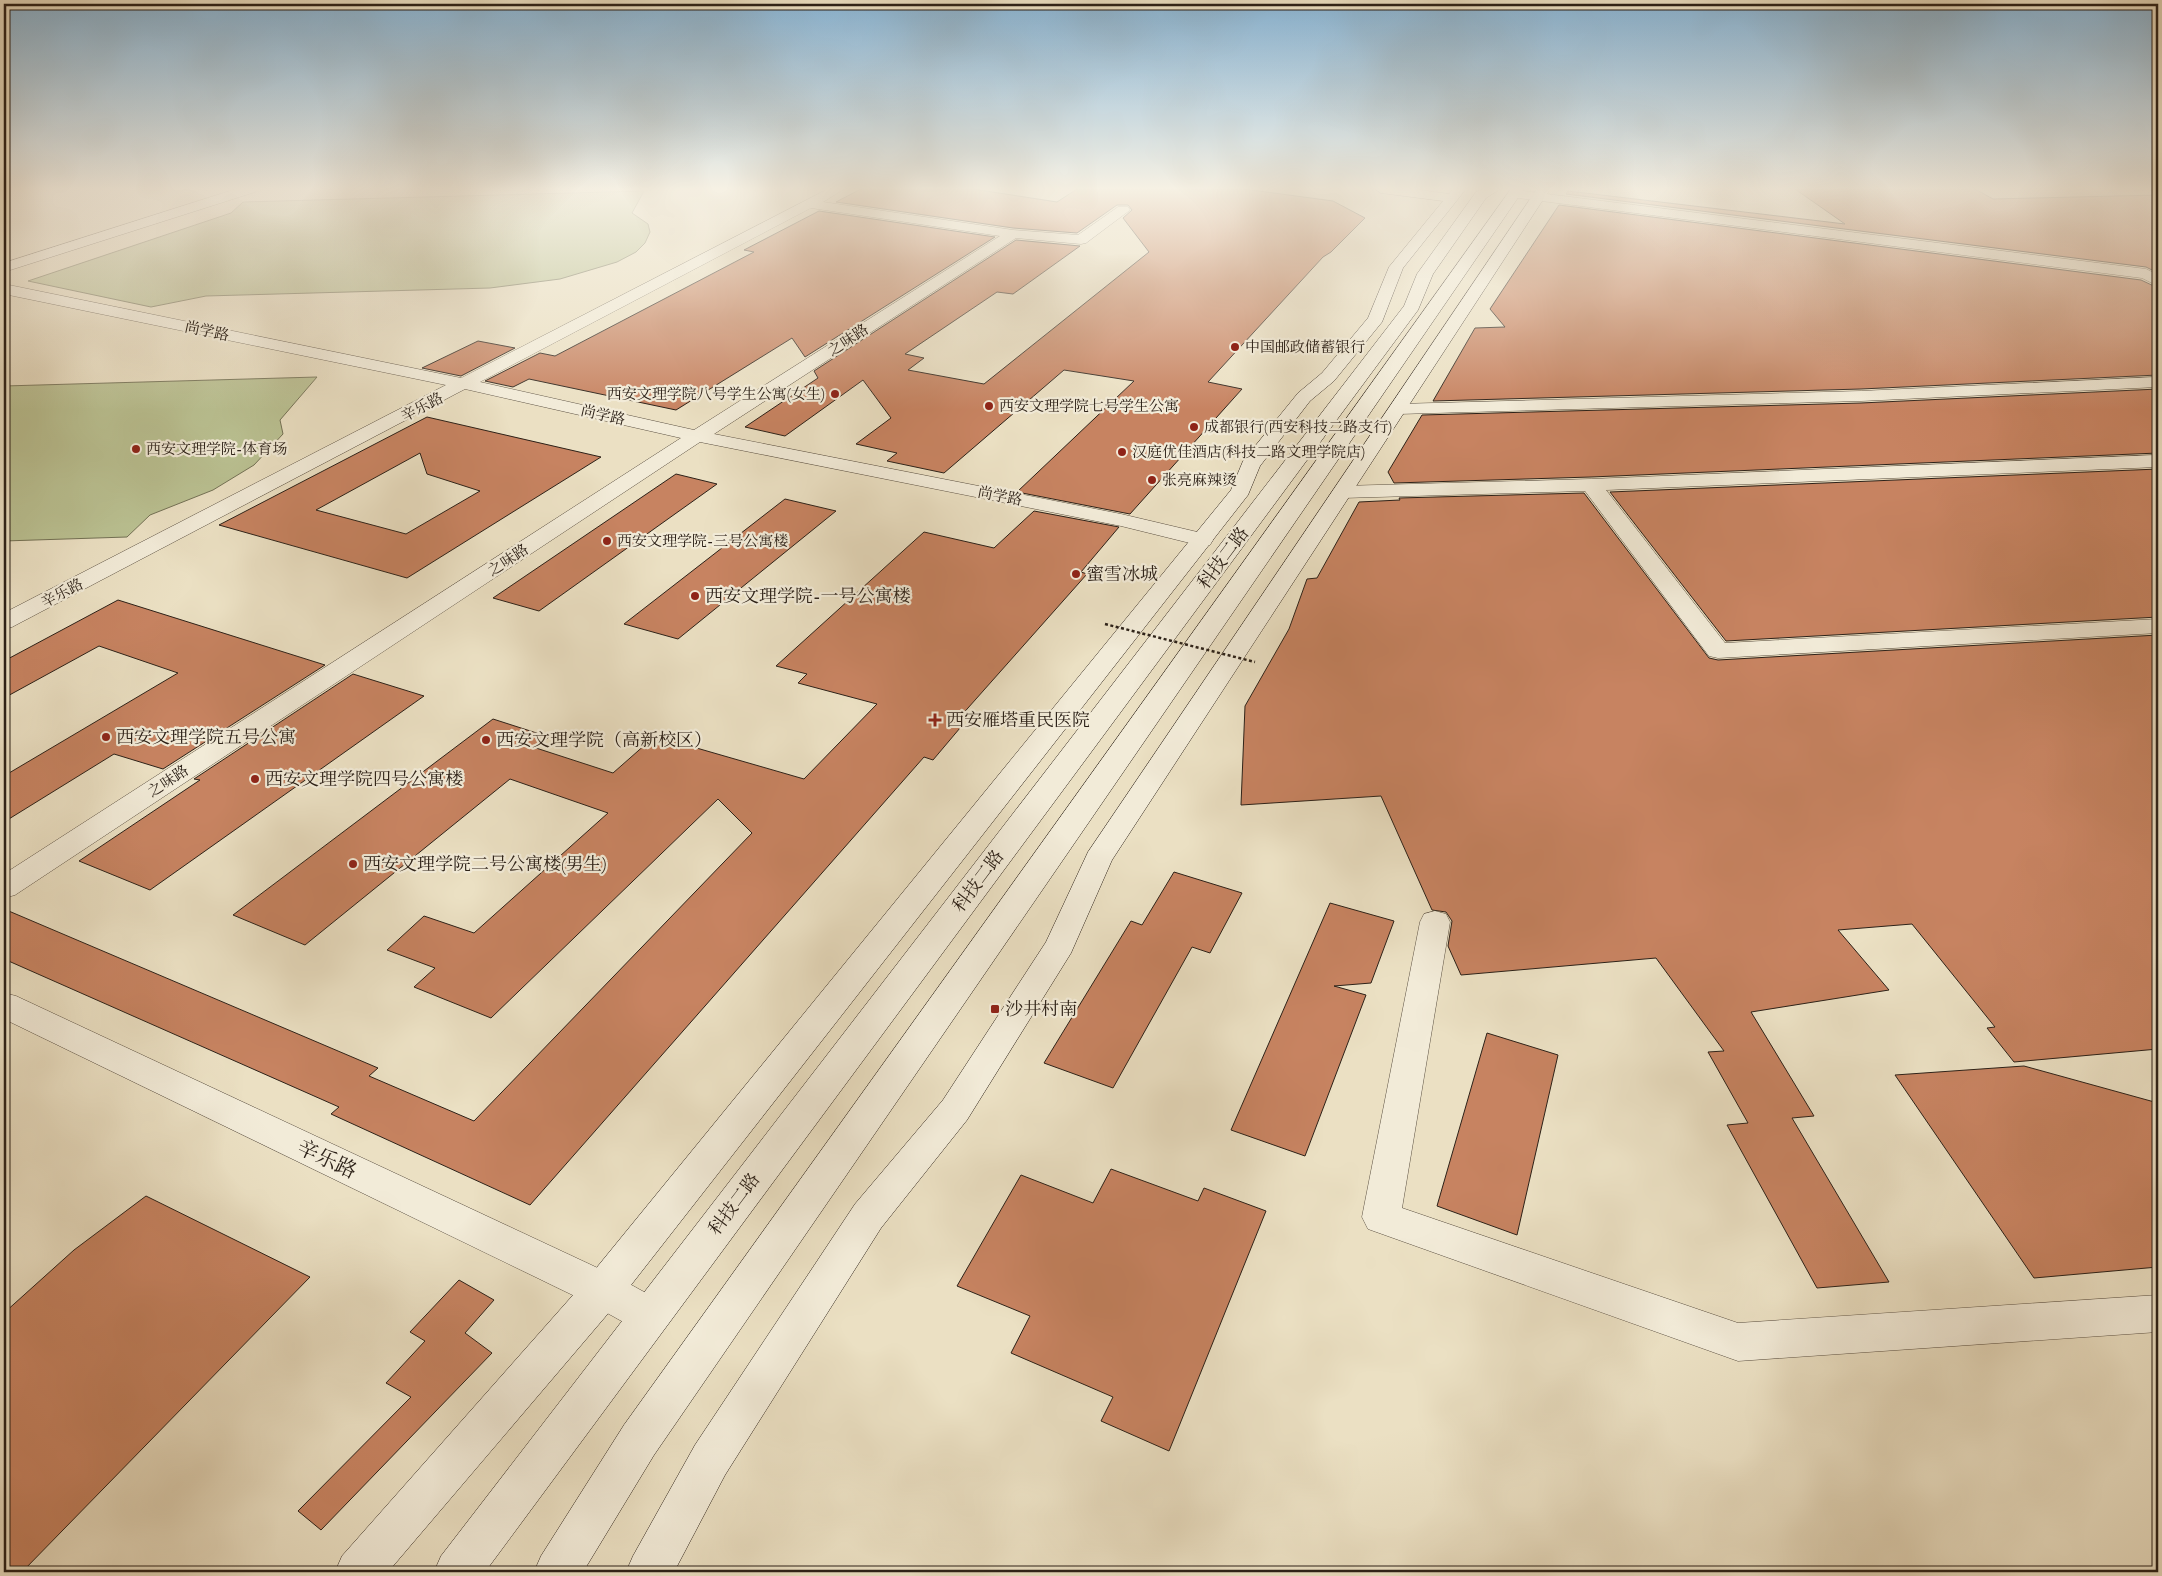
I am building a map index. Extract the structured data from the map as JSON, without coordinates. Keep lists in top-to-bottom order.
{
  "streets": {
    "street": [
      "尚学路",
      "之味路",
      "辛乐路",
      "科技二路"
    ]
  },
  "crossings": [
    ["尚学路", "之味路"],
    ["尚学路", "辛乐路"],
    ["辛乐路", "科技二路"]
  ],
  "places": {
    "other": [
      "中国邮政储蓄银行",
      "西安文理学院八号学生公寓(女生)",
      "西安文理学院七号学生公寓",
      "成都银行(西安科技二路支行)",
      "西安文理学院-体育场",
      "汉庭优佳酒店(科技二路文理学院店)",
      "张亮麻辣烫",
      "西安文理学院-三号公寓楼",
      "蜜雪冰城",
      "西安文理学院-一号公寓楼",
      "西安文理学院五号公寓",
      "西安文理学院（高新校区）",
      "西安文理学院四号公寓楼",
      "西安文理学院二号公寓楼(男生)"
    ],
    "health": ["西安雁塔重民医院"],
    "transit": ["沙井村南"]
  }
}
